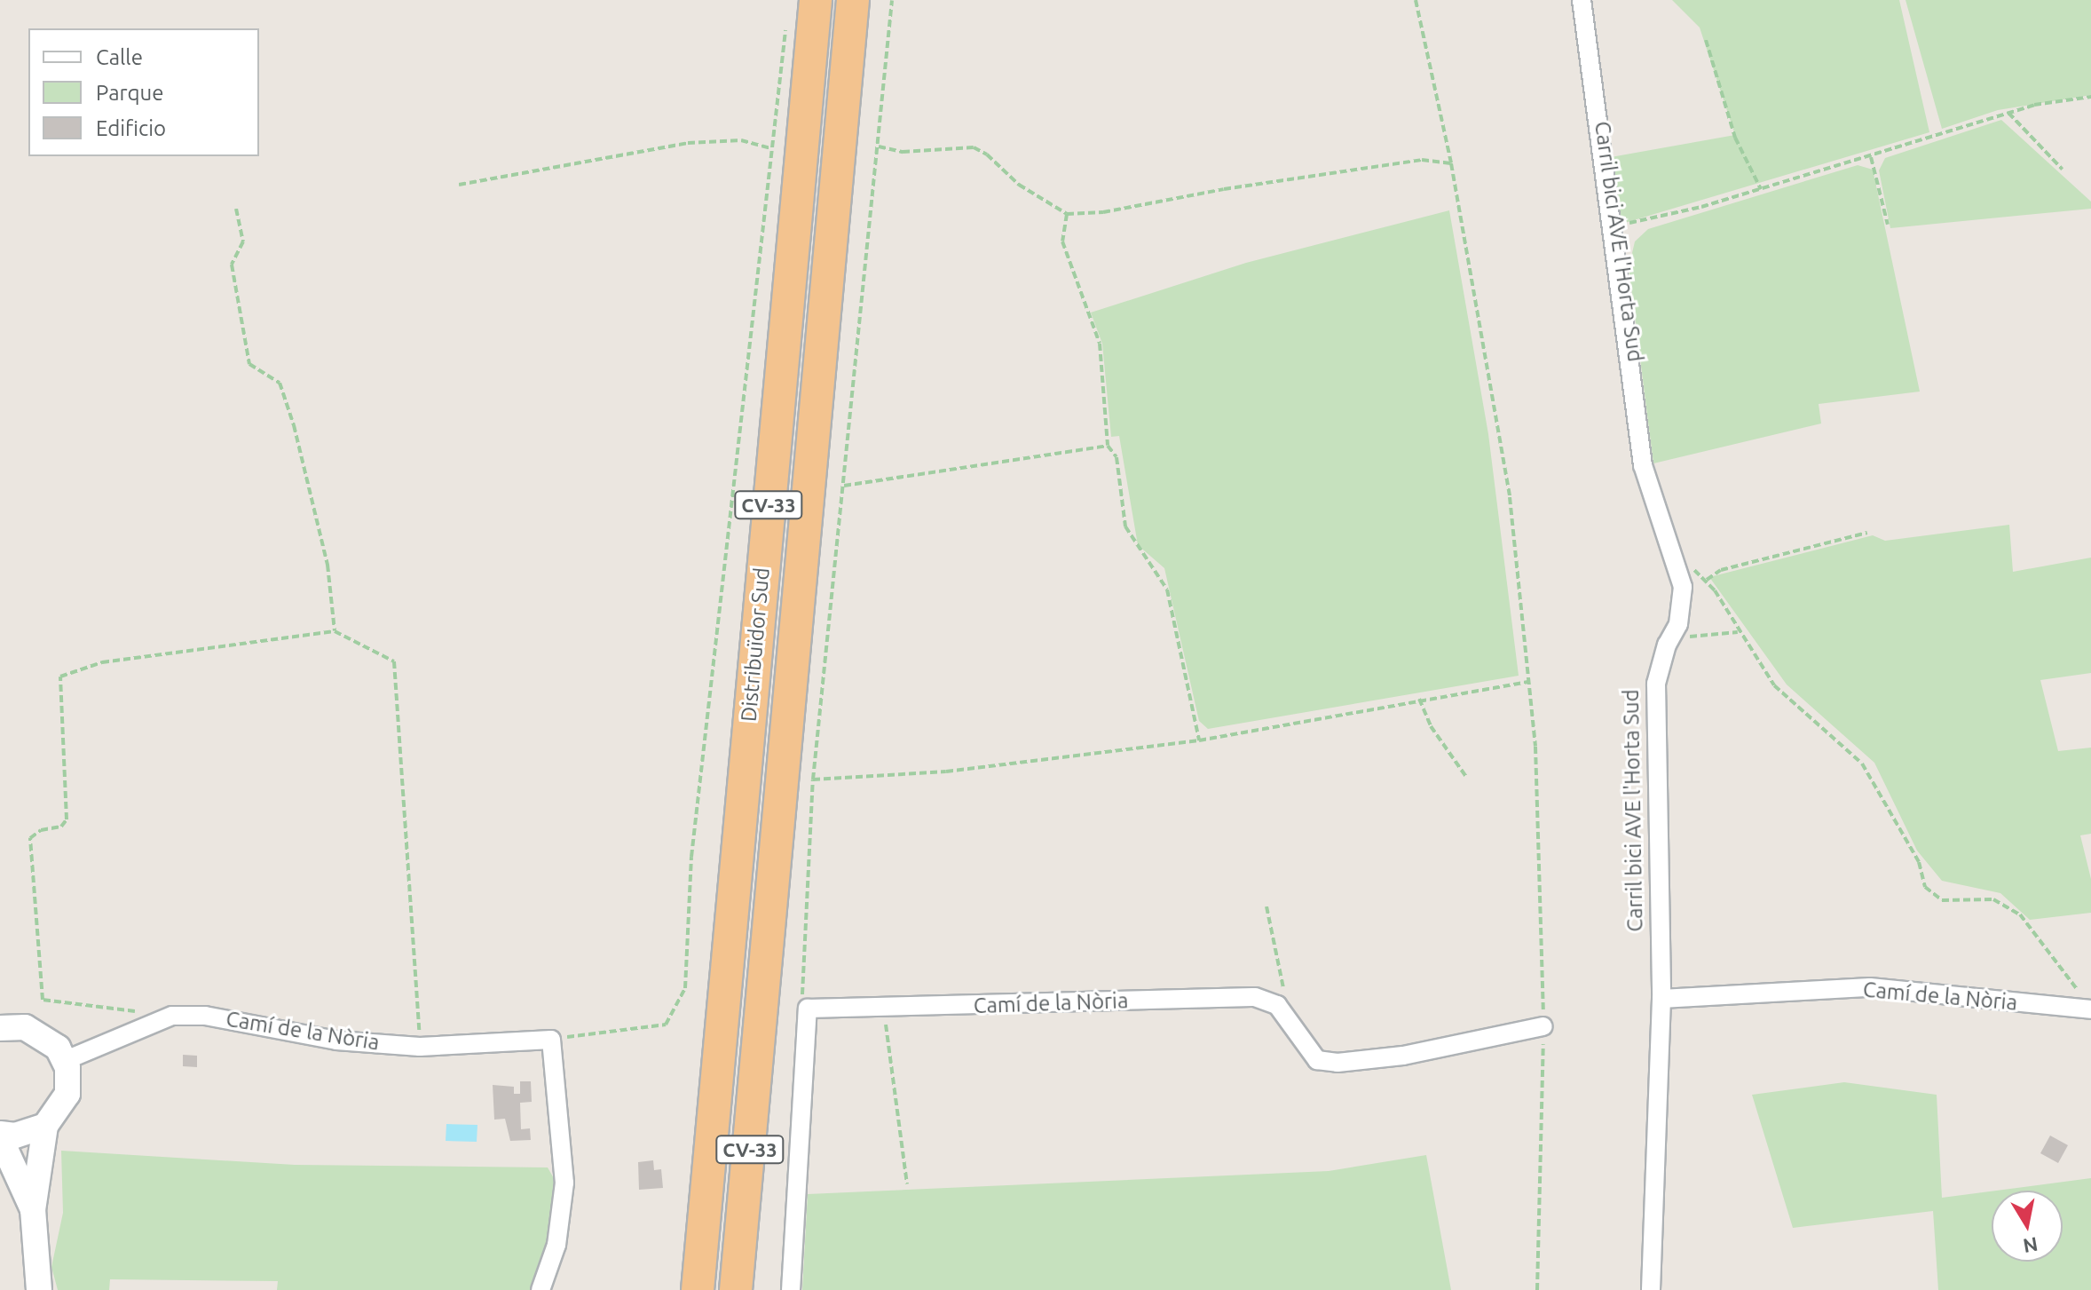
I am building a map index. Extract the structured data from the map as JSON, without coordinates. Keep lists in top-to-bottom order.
{
  "streets": {
    "highway": ["CV-33", "Distribuïdor Sud"],
    "street": ["Camí de la Nòria"]
  },
  "legend": ["Calle", "Parque", "Edificio"],
  "north": "bottom"
}
